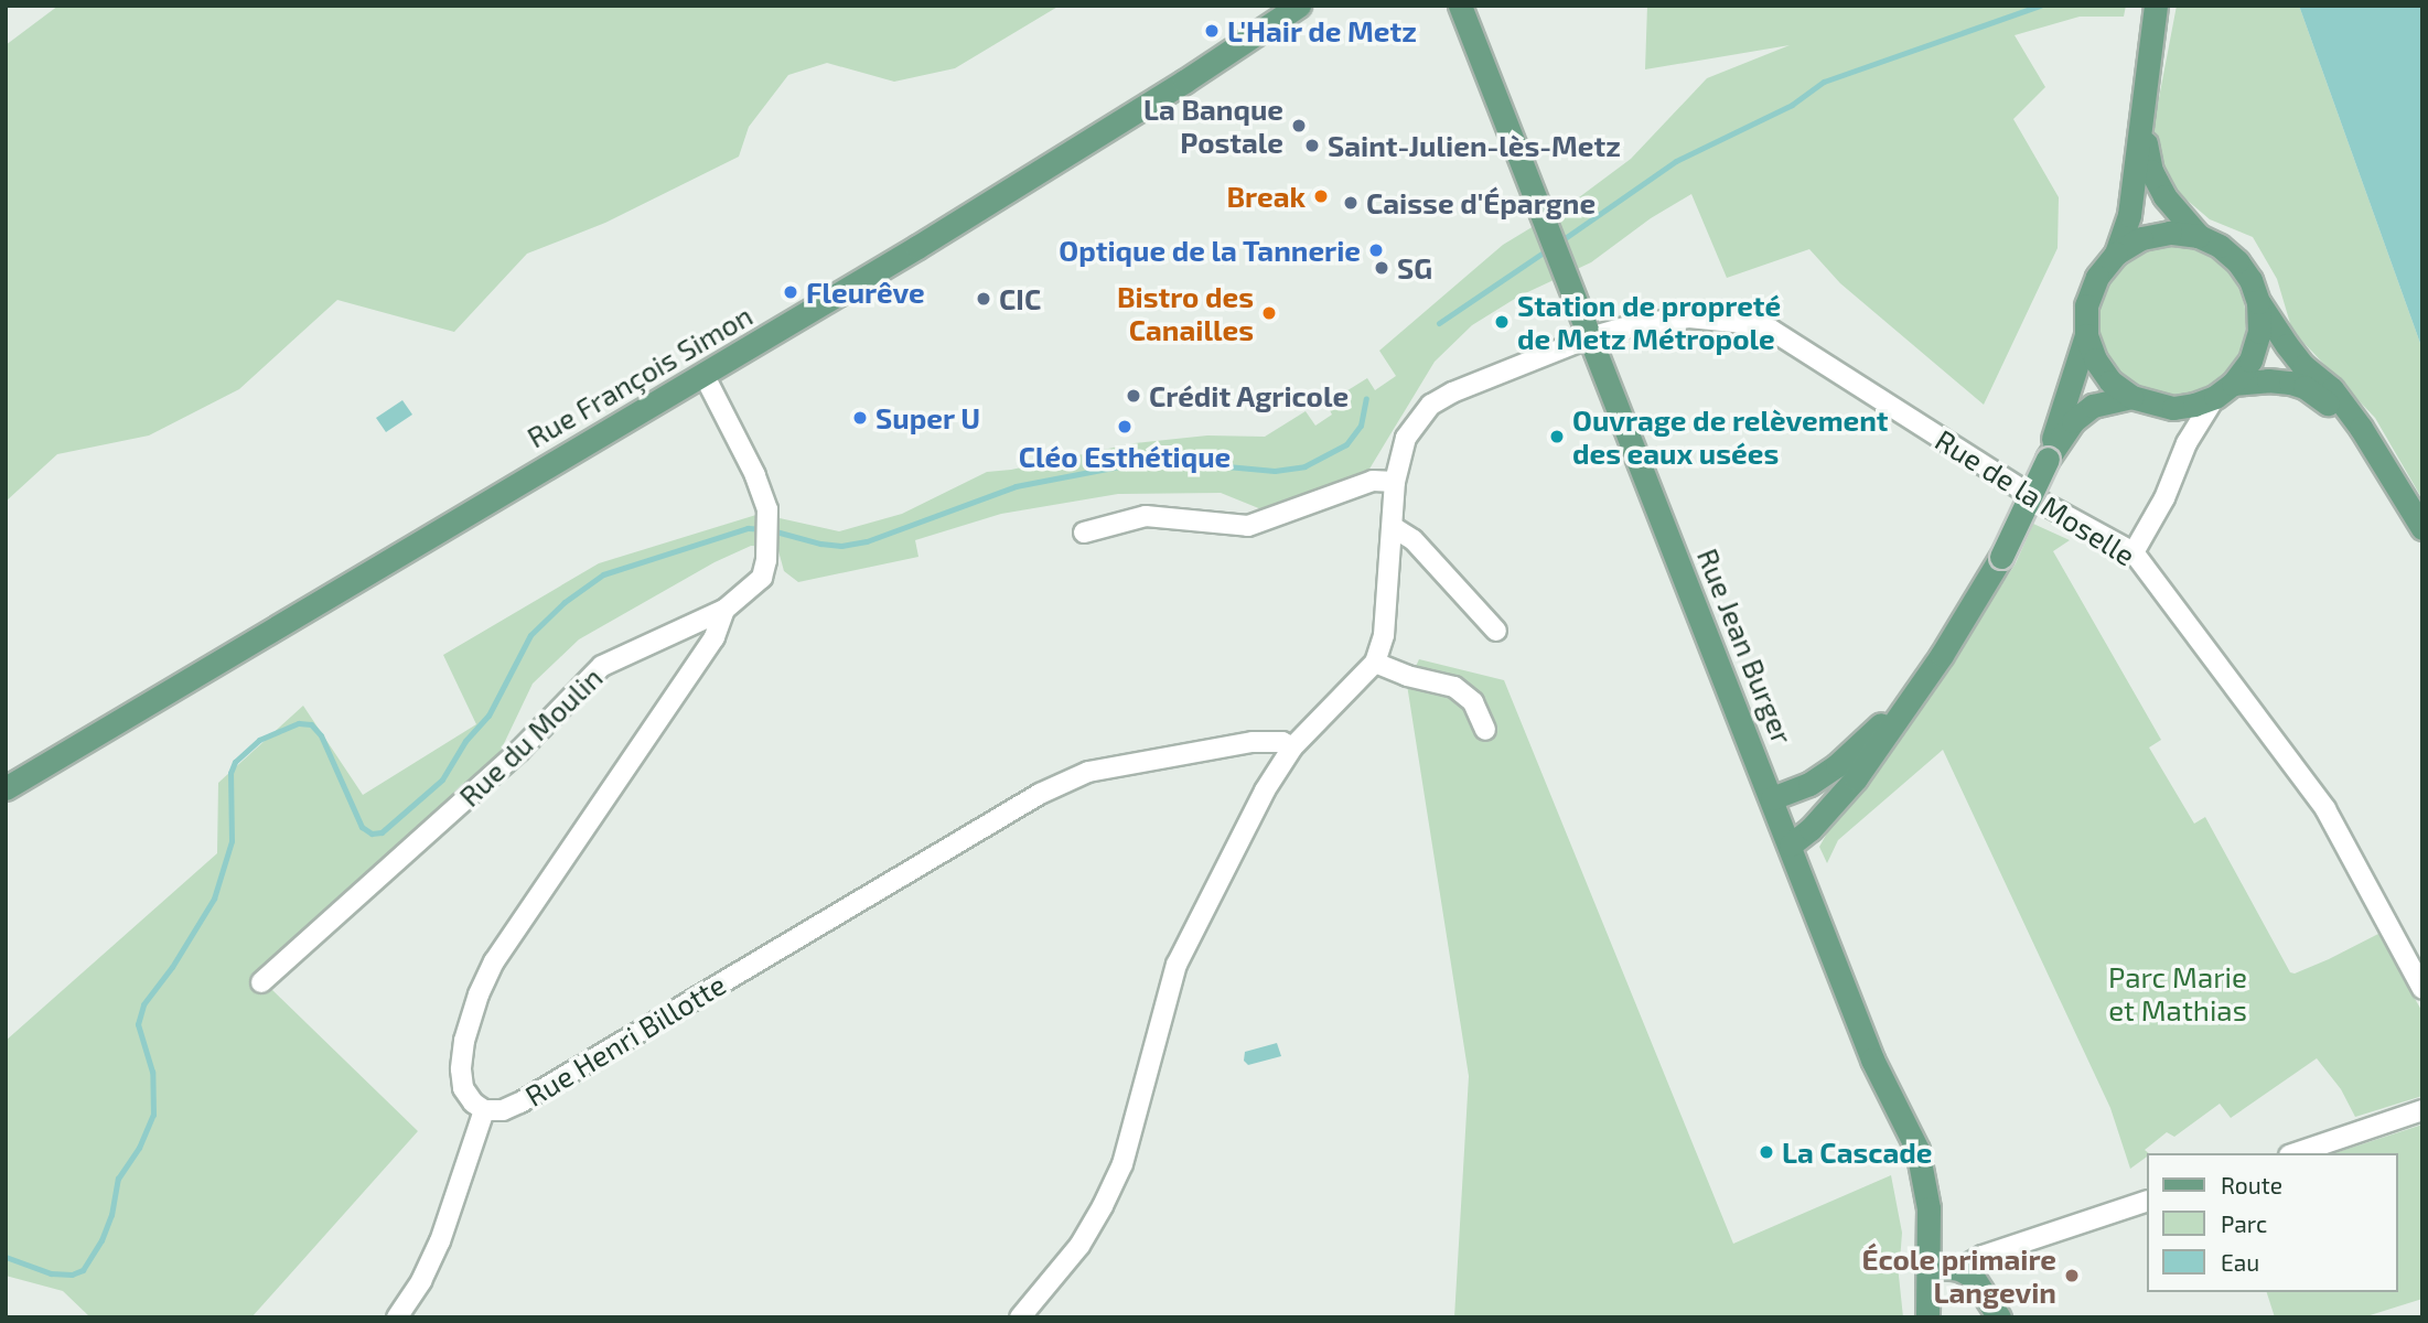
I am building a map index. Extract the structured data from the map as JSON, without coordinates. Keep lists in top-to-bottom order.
{
  "streets": {
    "main road": ["Rue François Simon", "Rue Jean Burger"],
    "street": ["Rue de la Moselle", "Rue du Moulin", "Rue Henri Billotte"]
  },
  "crossings": [
    ["Rue François Simon", "Rue du Moulin"],
    ["Rue de la Moselle", "Rue Jean Burger"]
  ],
  "parks": ["Parc Marie et Mathias"],
  "places": [
    "L'Hair de Metz",
    "La Banque Postale",
    "Saint-Julien-lès-Metz",
    "Break",
    "Caisse d'Épargne",
    "Optique de la Tannerie",
    "SG",
    "Fleurêve",
    "CIC",
    "Bistro des Canailles",
    "Station de propreté de Metz Métropole",
    "Crédit Agricole",
    "Super U",
    "Cléo Esthétique",
    "Ouvrage de relèvement des eaux usées",
    "La Cascade",
    "École primaire Langevin"
  ],
  "legend": ["Route", "Parc", "Eau"]
}
